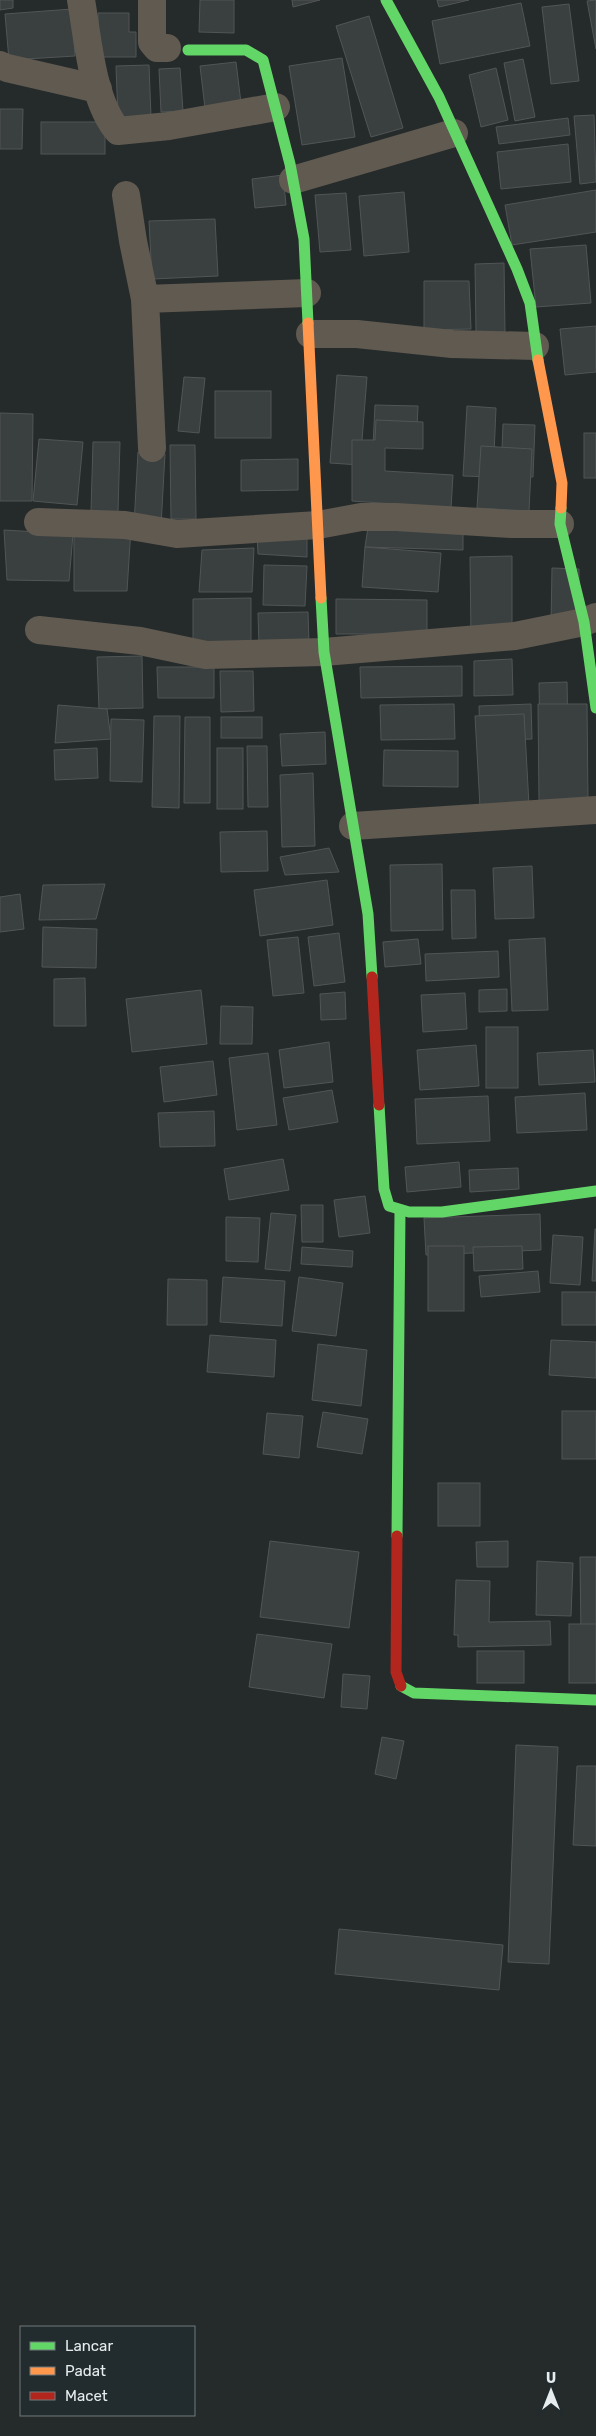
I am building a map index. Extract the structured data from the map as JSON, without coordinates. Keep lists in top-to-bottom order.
{
  "legend": ["Lancar", "Padat", "Macet"],
  "north": "top"
}
